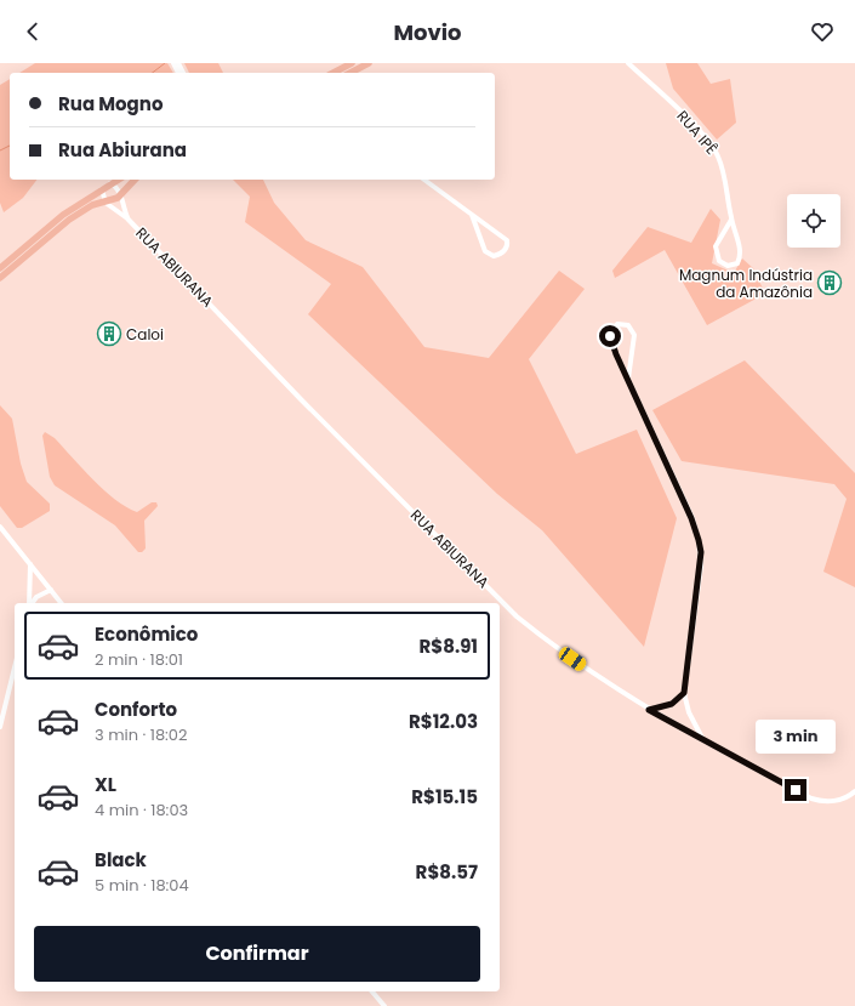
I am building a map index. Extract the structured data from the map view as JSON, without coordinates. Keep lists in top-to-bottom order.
{
  "streets": {
    "street": ["RUA IPÊ", "RUA ABIURANA"]
  },
  "places": {
    "building": ["Magnum Indústria da Amazônia", "Caloi"]
  },
  "page": {
    "header": "Movio",
    "banner": ["Rua Mogno", "Rua Abiurana"],
    "list": [
      {
        "name": "Econômico",
        "note": "2 min · 18:01",
        "value": "R$8.91"
      },
      {
        "name": "Conforto",
        "note": "3 min · 18:02",
        "value": "R$12.03"
      },
      {
        "name": "XL",
        "note": "4 min · 18:03",
        "value": "R$15.15"
      },
      {
        "name": "Black",
        "note": "5 min · 18:04",
        "value": "R$8.57"
      }
    ],
    "bubble": "3 min",
    "buttons": "Confirmar"
  }
}
